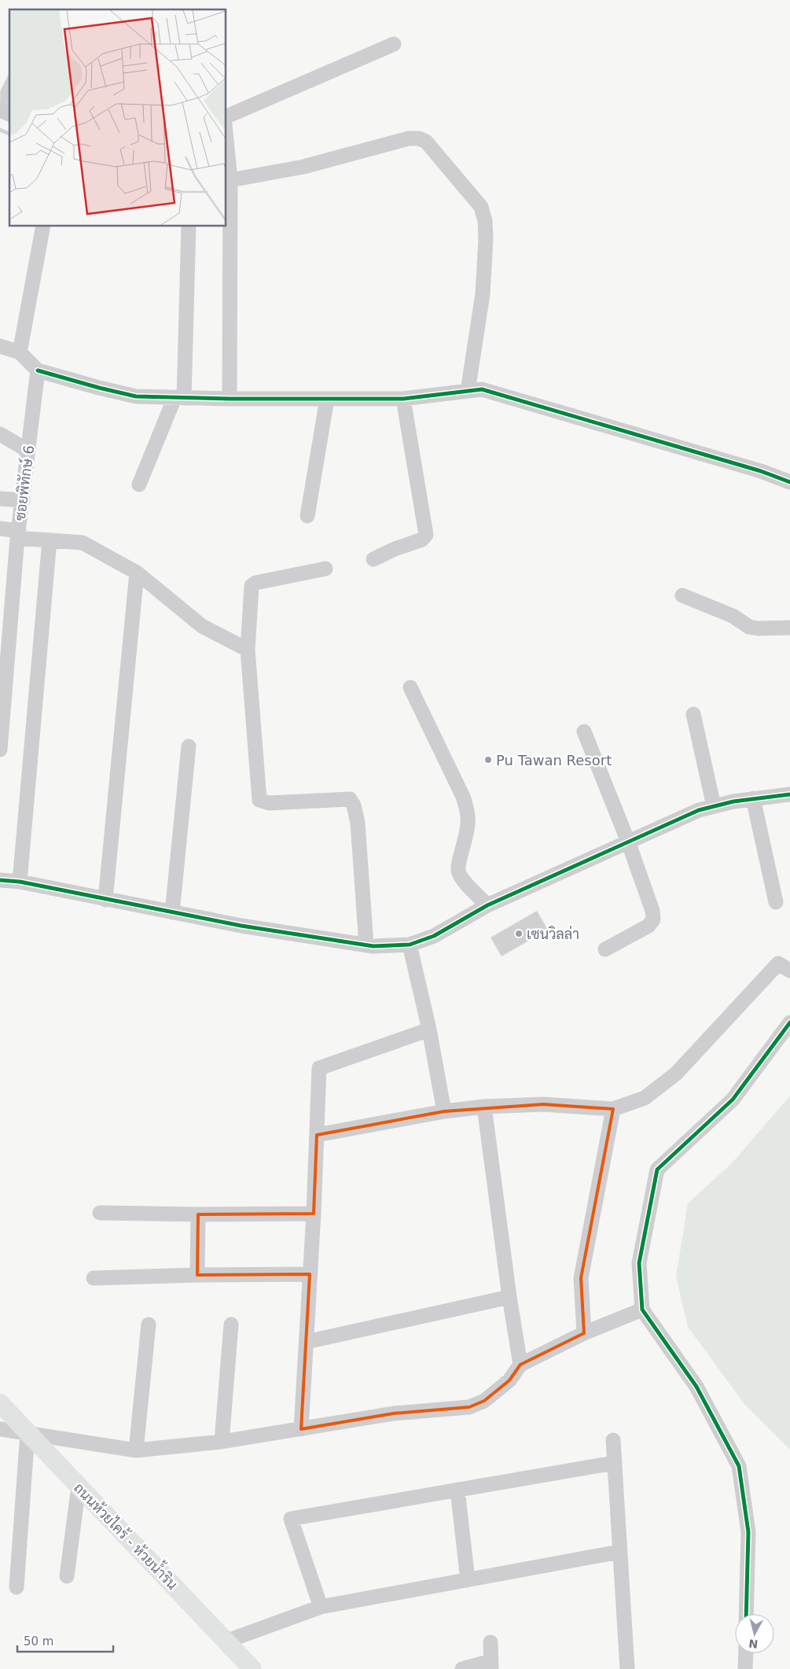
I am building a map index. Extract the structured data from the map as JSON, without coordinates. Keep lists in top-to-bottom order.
{
  "streets": {
    "main road": ["ถนนห้วยไคร้ - ห้วยน้ำริน"],
    "street": ["ซอยพิทักษ์ 6"]
  },
  "places": ["Pu Tawan Resort", "เซนวิลล่า"],
  "scale_bar": "50 m",
  "north": "bottom"
}
